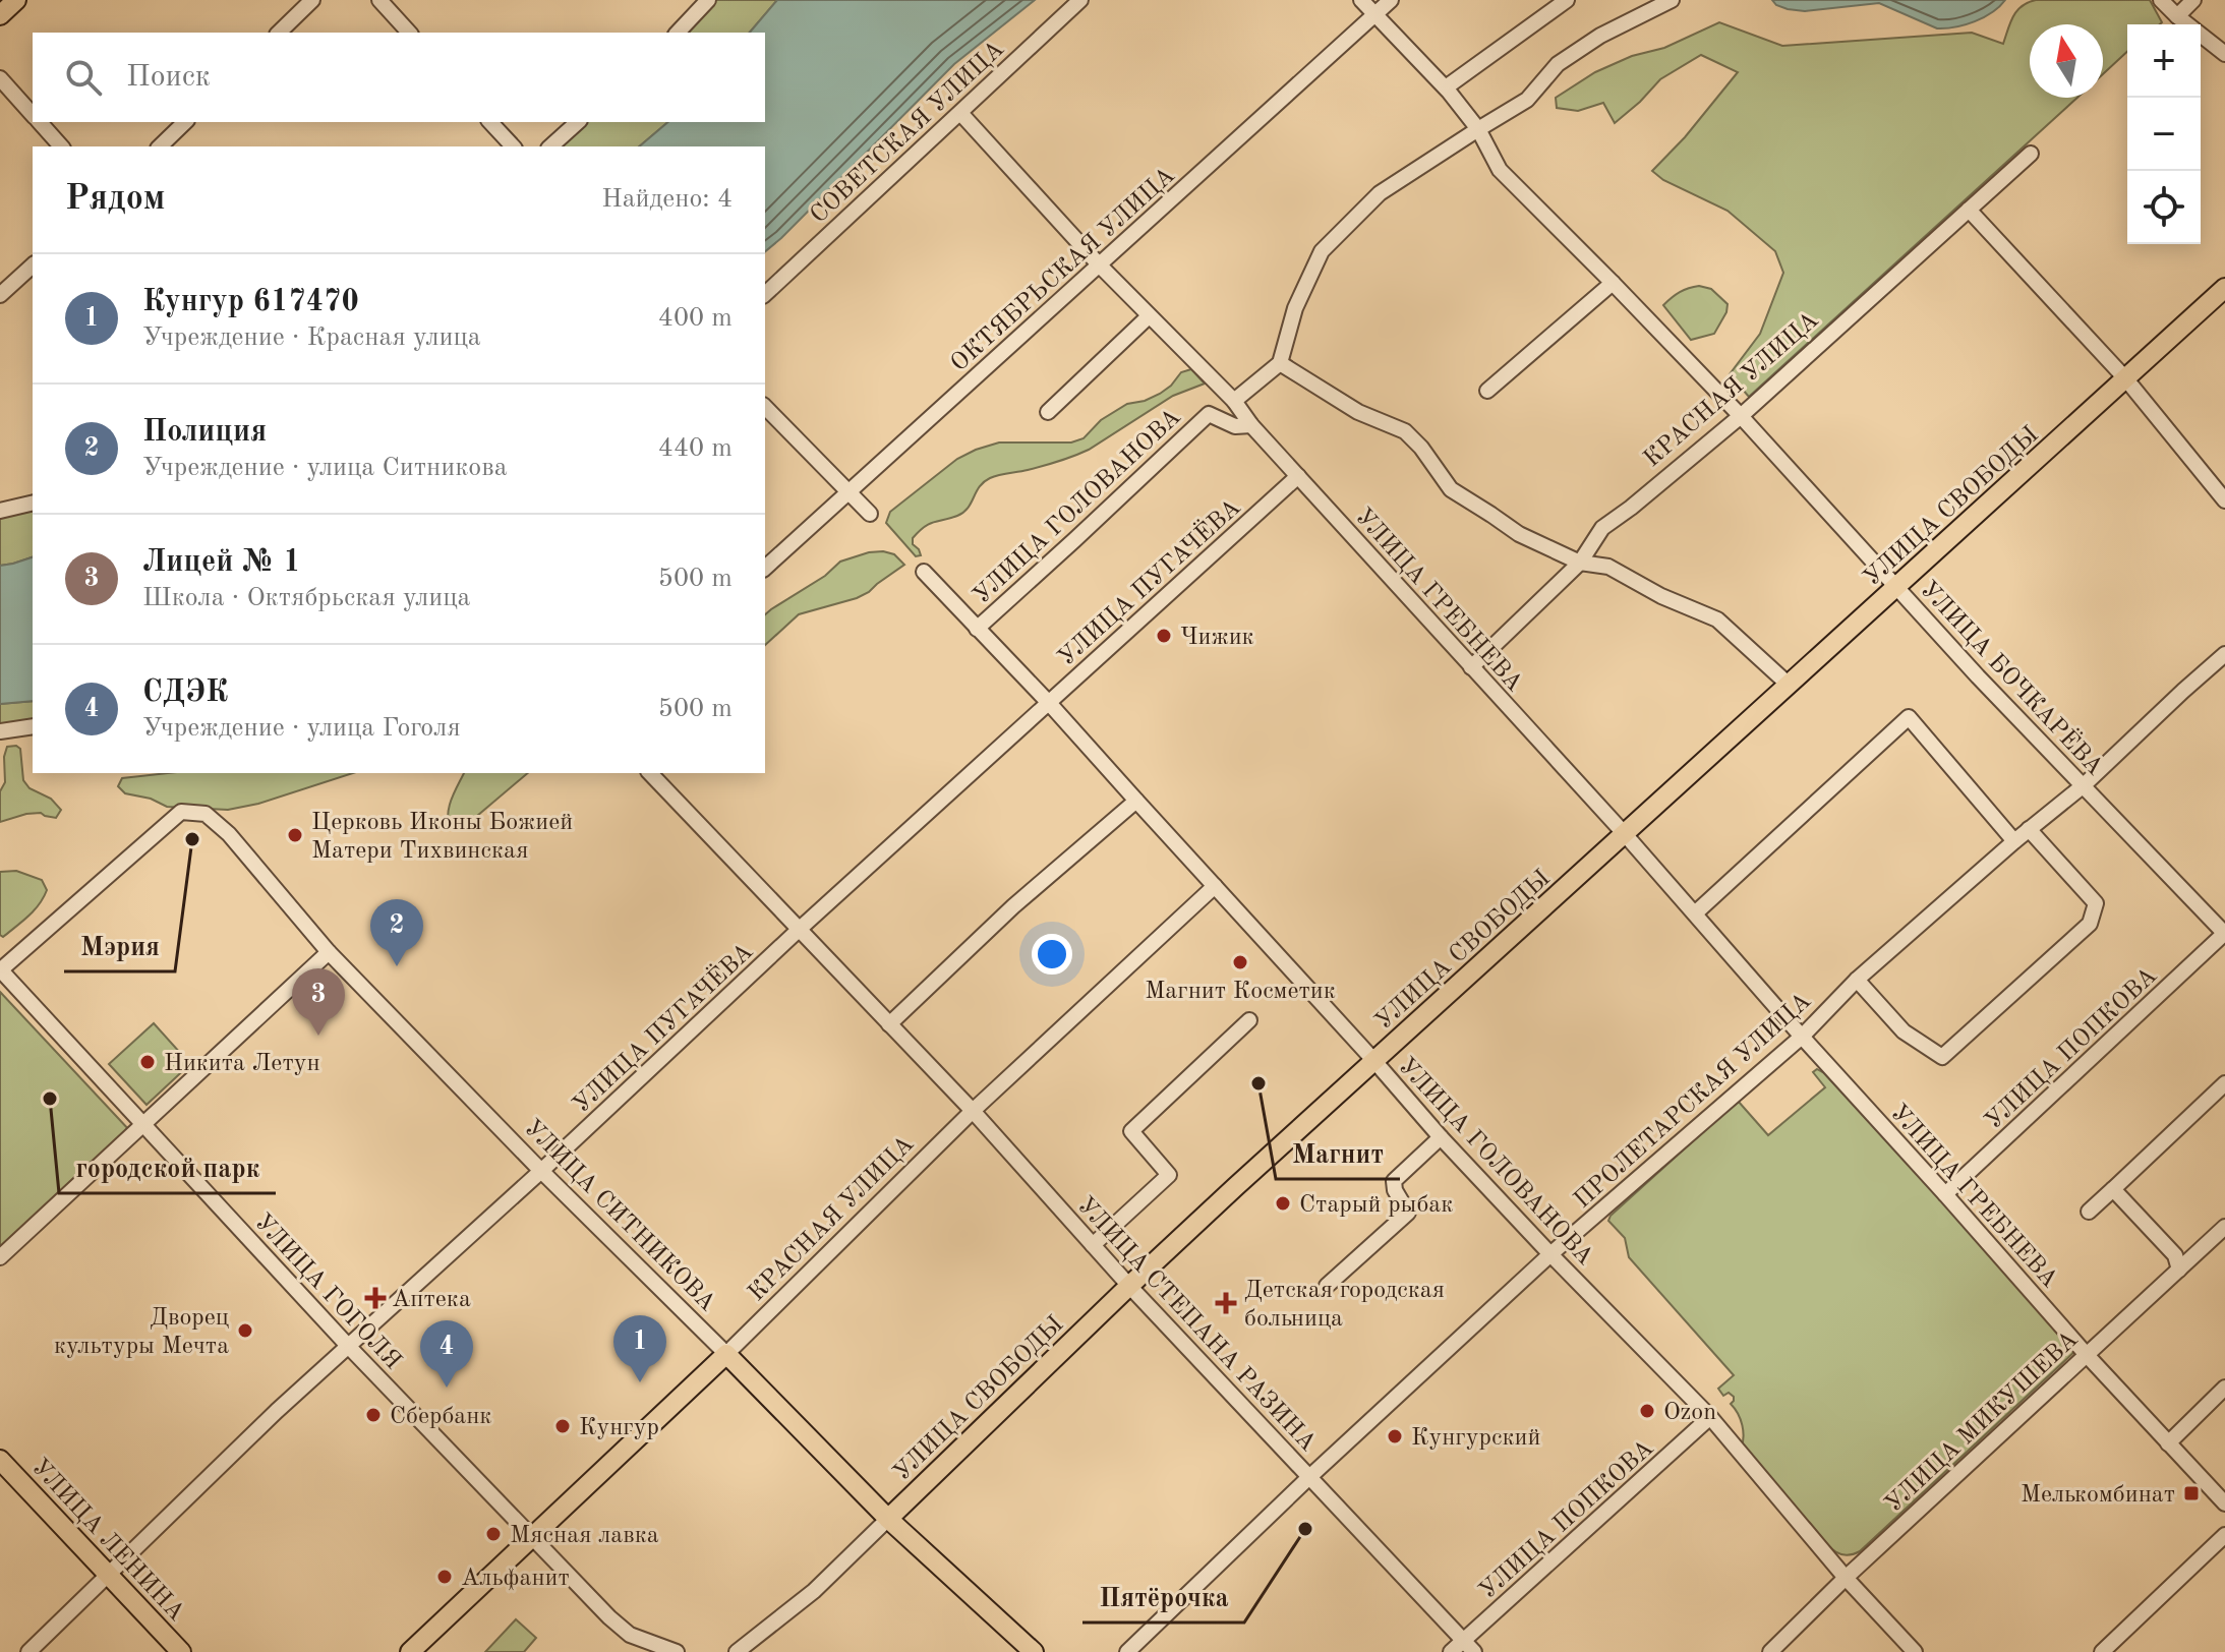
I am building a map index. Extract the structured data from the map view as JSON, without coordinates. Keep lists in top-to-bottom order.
{
  "streets": {
    "main road": [
      "КРАСНАЯ УЛИЦА",
      "УЛИЦА СВОБОДЫ",
      "УЛИЦА СИТНИКОВА",
      "УЛИЦА ЛЕНИНА"
    ],
    "street": [
      "СОВЕТСКАЯ УЛИЦА",
      "ОКТЯБРЬСКАЯ УЛИЦА",
      "УЛИЦА ГОЛОВАНОВА",
      "УЛИЦА ПУГАЧЁВА",
      "УЛИЦА ГРЕБНЕВА",
      "УЛИЦА БОЧКАРЁВА",
      "УЛИЦА ПОПКОВА",
      "ПРОЛЕТАРСКАЯ УЛИЦА",
      "УЛИЦА ГОГОЛЯ",
      "УЛИЦА СТЕПАНА РАЗИНА",
      "УЛИЦА МИКУШЕВА"
    ]
  },
  "crossings": [
    ["СОВЕТСКАЯ УЛИЦА", "УЛИЦА ГРЕБНЕВА"],
    ["ОКТЯБРЬСКАЯ УЛИЦА", "УЛИЦА ГРЕБНЕВА"],
    ["ОКТЯБРЬСКАЯ УЛИЦА", "УЛИЦА БОЧКАРЁВА"],
    ["КРАСНАЯ УЛИЦА", "УЛИЦА ГОЛОВАНОВА"],
    ["КРАСНАЯ УЛИЦА", "УЛИЦА ГРЕБНЕВА"],
    ["КРАСНАЯ УЛИЦА", "УЛИЦА БОЧКАРЁВА"],
    ["КРАСНАЯ УЛИЦА", "УЛИЦА СИТНИКОВА"],
    ["КРАСНАЯ УЛИЦА", "УЛИЦА ГОГОЛЯ"],
    ["КРАСНАЯ УЛИЦА", "УЛИЦА СТЕПАНА РАЗИНА"],
    ["УЛИЦА ГОЛОВАНОВА", "УЛИЦА СВОБОДЫ"],
    ["УЛИЦА ГОЛОВАНОВА", "УЛИЦА ПУГАЧЁВА"],
    ["УЛИЦА ГОЛОВАНОВА", "УЛИЦА ГРЕБНЕВА"],
    ["УЛИЦА ГОЛОВАНОВА", "УЛИЦА ПОПКОВА"],
    ["УЛИЦА ГОЛОВАНОВА", "ПРОЛЕТАРСКАЯ УЛИЦА"],
    ["УЛИЦА ГОЛОВАНОВА", "УЛИЦА МИКУШЕВА"],
    ["УЛИЦА СВОБОДЫ", "УЛИЦА ГРЕБНЕВА"],
    ["УЛИЦА СВОБОДЫ", "УЛИЦА БОЧКАРЁВА"],
    ["УЛИЦА СВОБОДЫ", "УЛИЦА СИТНИКОВА"],
    ["УЛИЦА СВОБОДЫ", "УЛИЦА СТЕПАНА РАЗИНА"],
    ["УЛИЦА ПУГАЧЁВА", "УЛИЦА ГРЕБНЕВА"],
    ["УЛИЦА ПУГАЧЁВА", "УЛИЦА СИТНИКОВА"],
    ["УЛИЦА ПУГАЧЁВА", "УЛИЦА ГОГОЛЯ"],
    ["УЛИЦА ПУГАЧЁВА", "УЛИЦА СТЕПАНА РАЗИНА"],
    ["УЛИЦА ПУГАЧЁВА", "УЛИЦА ЛЕНИНА"],
    ["УЛИЦА ГРЕБНЕВА", "УЛИЦА ПОПКОВА"],
    ["УЛИЦА ГРЕБНЕВА", "ПРОЛЕТАРСКАЯ УЛИЦА"],
    ["УЛИЦА ГРЕБНЕВА", "УЛИЦА МИКУШЕВА"],
    ["УЛИЦА БОЧКАРЁВА", "УЛИЦА ПОПКОВА"],
    ["УЛИЦА БОЧКАРЁВА", "ПРОЛЕТАРСКАЯ УЛИЦА"],
    ["УЛИЦА ПОПКОВА", "УЛИЦА СТЕПАНА РАЗИНА"],
    ["ПРОЛЕТАРСКАЯ УЛИЦА", "УЛИЦА СТЕПАНА РАЗИНА"],
    ["УЛИЦА СИТНИКОВА", "УЛИЦА ГОГОЛЯ"]
  ],
  "places": {
    "other": [
      "Чижик",
      "Церковь Иконы Божией Матери Тихвинская",
      "Мэрия",
      "Магнит Косметик",
      "Никита Летун",
      "Магнит",
      "городской парк",
      "Старый рыбак",
      "Дворец культуры Мечта",
      "Ozon",
      "Сбербанк",
      "Кунгур",
      "Кунгурский",
      "Пятёрочка",
      "Мясная лавка",
      "Альфанит"
    ],
    "health": ["Аптека", "Детская городская больница"],
    "transit": ["Мелькомбинат"]
  },
  "north": "top",
  "page": {
    "map_buttons": ["+", "−"],
    "search": "Поиск",
    "heading": ["Рядом", "Найдено: 4"],
    "list": [
      {
        "mark": "1",
        "name": "Кунгур 617470",
        "note": "Учреждение · Красная улица",
        "value": "400 m"
      },
      {
        "mark": "2",
        "name": "Полиция",
        "note": "Учреждение · улица Ситникова",
        "value": "440 m"
      },
      {
        "mark": "3",
        "name": "Лицей № 1",
        "note": "Школа · Октябрьская улица",
        "value": "500 m"
      },
      {
        "mark": "4",
        "name": "СДЭК",
        "note": "Учреждение · улица Гоголя",
        "value": "500 m"
      }
    ],
    "pins": [
      "2",
      "3",
      "1",
      "4"
    ]
  }
}
